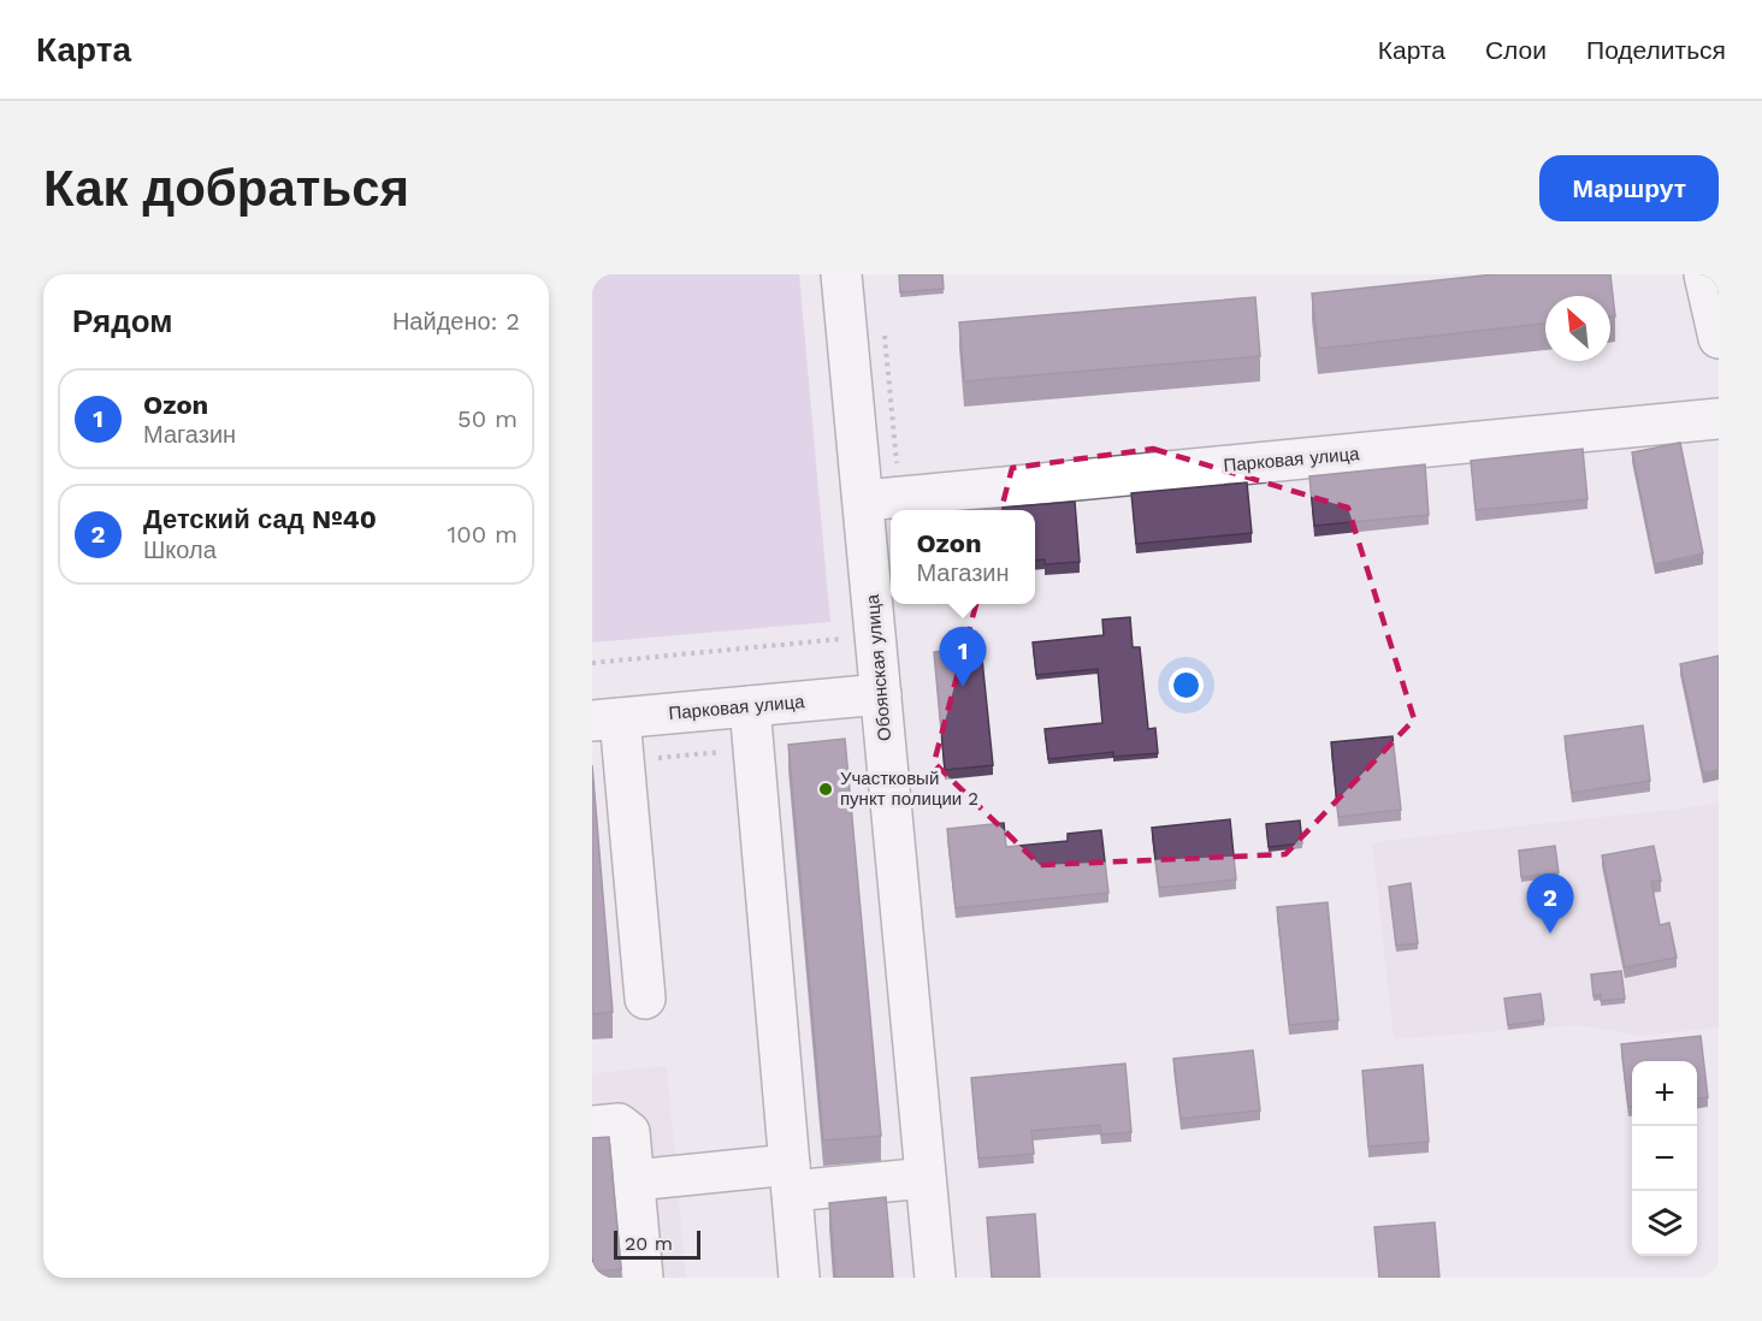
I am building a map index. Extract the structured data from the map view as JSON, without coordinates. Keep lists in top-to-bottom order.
{
  "streets": {
    "street": ["Парковая улица", "Обоянская улица"]
  },
  "crossings": [
    ["Парковая улица", "Обоянская улица"]
  ],
  "places": ["Участковый пункт полиции 2"],
  "scale_bar": "20 m",
  "north": "top left",
  "page": {
    "header": "Карта",
    "nav": ["Карта", "Слои", "Поделиться"],
    "buttons": "Маршрут",
    "title": "Как добраться",
    "heading": ["Рядом", "Найдено: 2"],
    "list": [
      {
        "mark": "1",
        "name": "Ozon",
        "note": "Магазин",
        "value": "50 m"
      },
      {
        "mark": "2",
        "name": "Детский сад №40",
        "note": "Школа",
        "value": "100 m"
      }
    ],
    "popup": ["Ozon", "Магазин"],
    "pins": ["1", "2"],
    "map_buttons": ["+", "−"],
    "scale": "20 m"
  }
}
